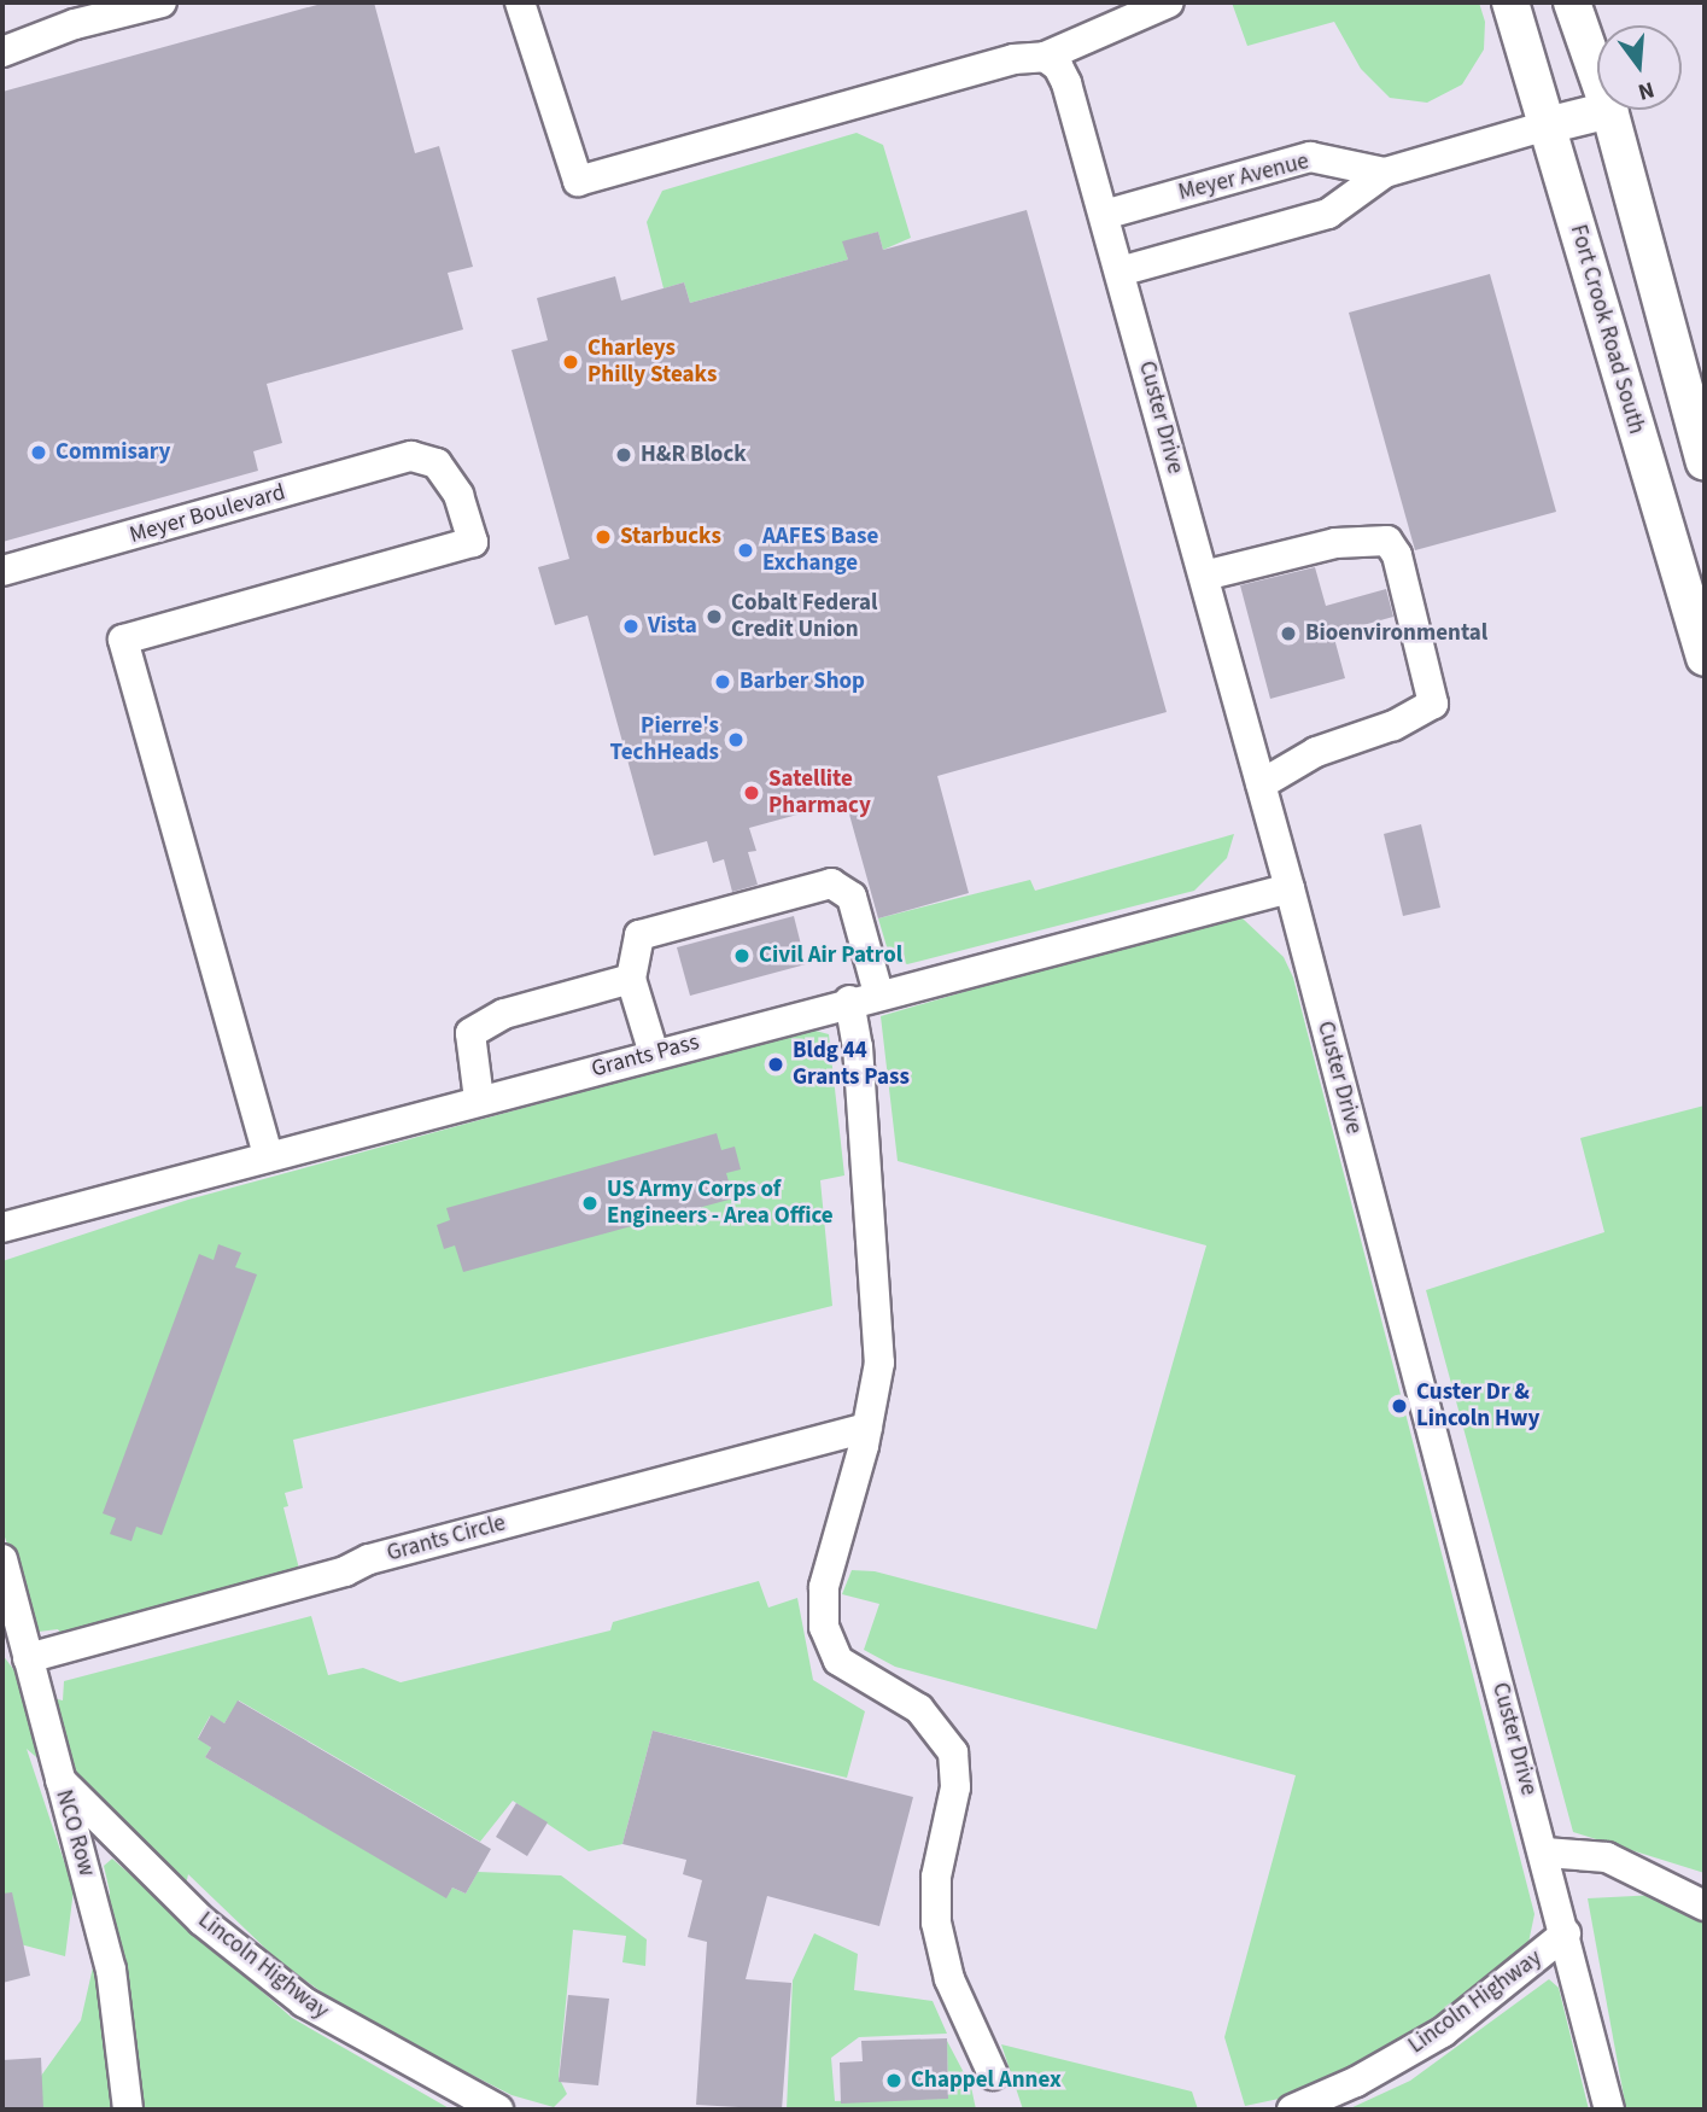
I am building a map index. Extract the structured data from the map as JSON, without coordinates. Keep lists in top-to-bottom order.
{
  "streets": {
    "main road": ["Fort Crook Road South"],
    "street": [
      "Meyer Avenue",
      "Custer Drive",
      "Meyer Boulevard",
      "Grants Pass",
      "Grants Circle",
      "NCO Row",
      "Lincoln Highway"
    ]
  },
  "crossings": [
    ["Meyer Avenue", "Fort Crook Road South"],
    ["Meyer Avenue", "Custer Drive"],
    ["Custer Drive", "Grants Pass"],
    ["Custer Drive", "Lincoln Highway"],
    ["Meyer Boulevard", "Grants Pass"],
    ["Grants Circle", "NCO Row"],
    ["NCO Row", "Lincoln Highway"]
  ],
  "places": [
    "Charleys Philly Steaks",
    "Commisary",
    "H&R Block",
    "Starbucks",
    "AAFES Base Exchange",
    "Cobalt Federal Credit Union",
    "Vista",
    "Bioenvironmental",
    "Barber Shop",
    "Pierre's TechHeads",
    "Satellite Pharmacy",
    "Civil Air Patrol",
    "Bldg 44 Grants Pass",
    "US Army Corps of Engineers - Area Office",
    "Custer Dr & Lincoln Hwy",
    "Chappel Annex"
  ],
  "north": "bottom"
}
